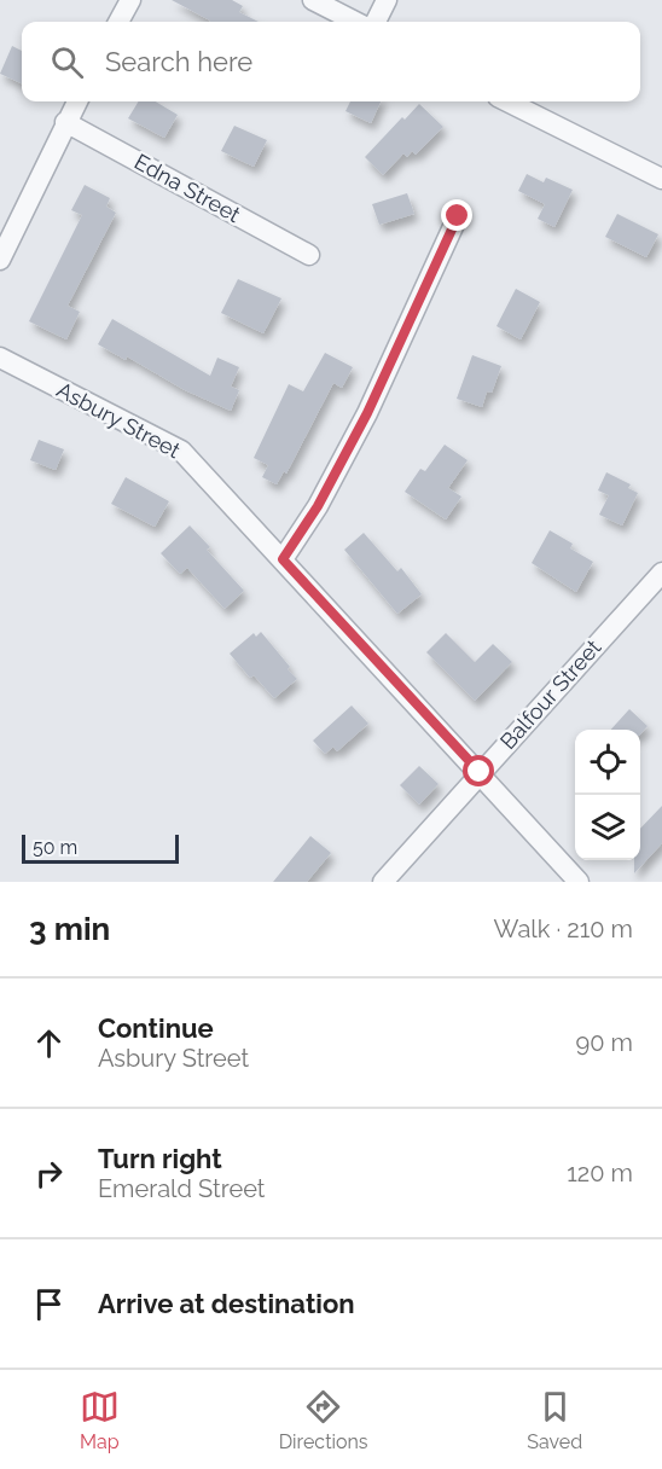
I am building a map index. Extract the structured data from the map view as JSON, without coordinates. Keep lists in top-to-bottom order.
{
  "streets": {
    "street": ["Edna Street", "Asbury Street", "Balfour Street"]
  },
  "crossings": [
    ["Asbury Street", "Balfour Street"]
  ],
  "scale_bar": "50 m",
  "page": {
    "search": "Search here",
    "scale": "50 m",
    "heading": ["3 min", "Walk · 210 m"],
    "list": [
      ["Continue", "Asbury Street", "90 m"],
      ["Turn right", "Emerald Street", "120 m"],
      "Arrive at destination"
    ],
    "nav": ["Map", "Directions", "Saved"]
  }
}
